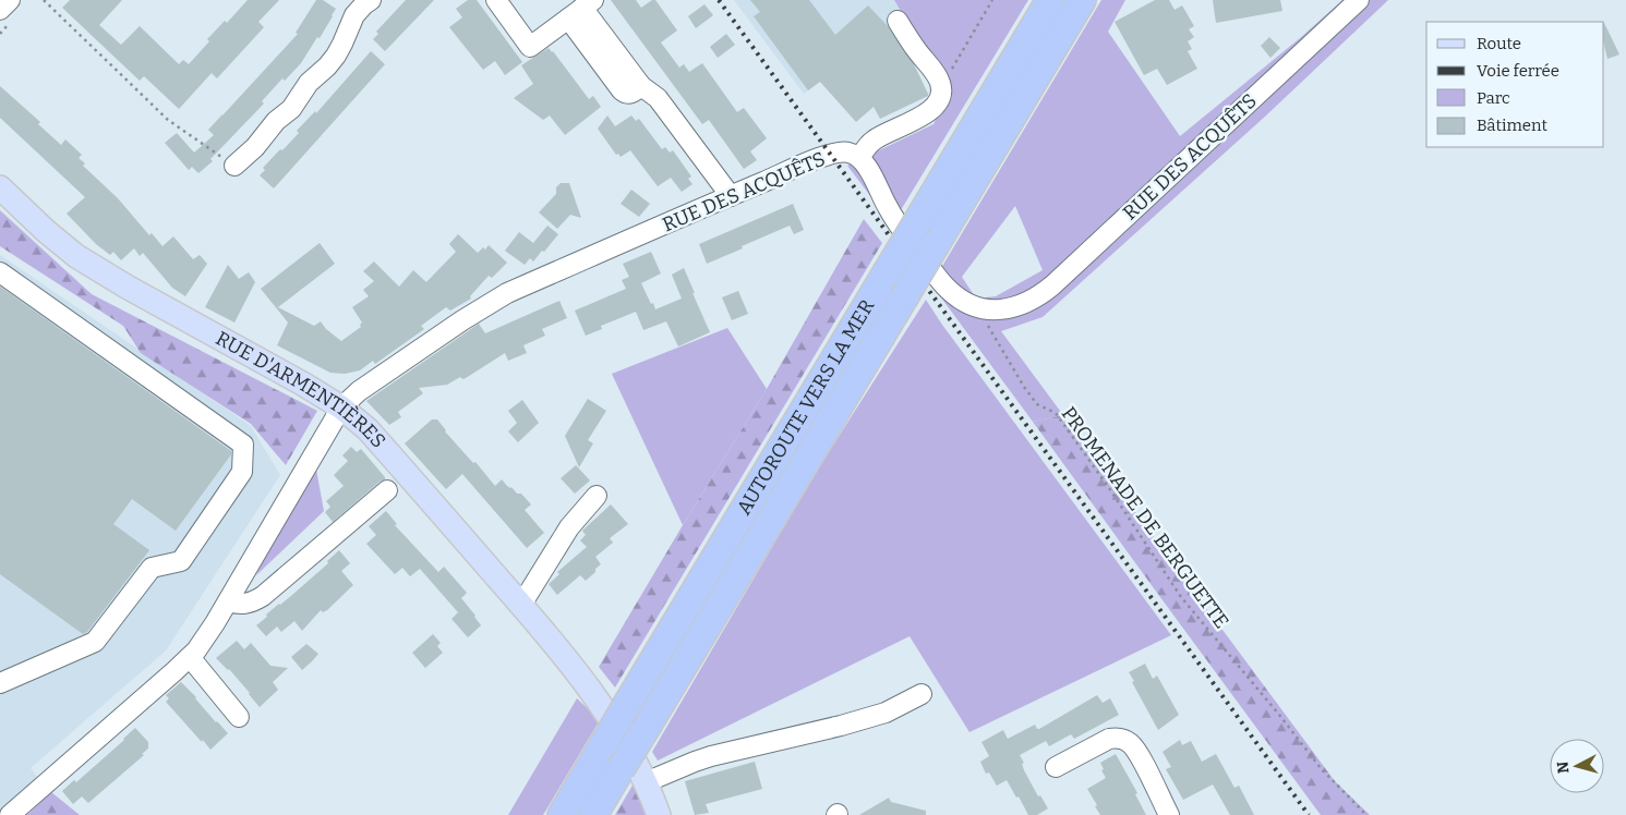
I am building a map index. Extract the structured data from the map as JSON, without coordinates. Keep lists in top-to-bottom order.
{
  "streets": {
    "highway": ["AUTOROUTE VERS LA MER"],
    "main road": ["RUE D'ARMENTIÈRES"],
    "street": ["RUE DES ACQUÊTS"],
    "path": ["PROMENADE DE BERGUETTE"]
  },
  "crossings": [
    ["RUE DES ACQUÊTS", "RUE D'ARMENTIÈRES"],
    ["RUE DES ACQUÊTS", "PROMENADE DE BERGUETTE"]
  ],
  "legend": [
    "Route",
    "Voie ferrée",
    "Parc",
    "Bâtiment"
  ],
  "north": "left"
}
